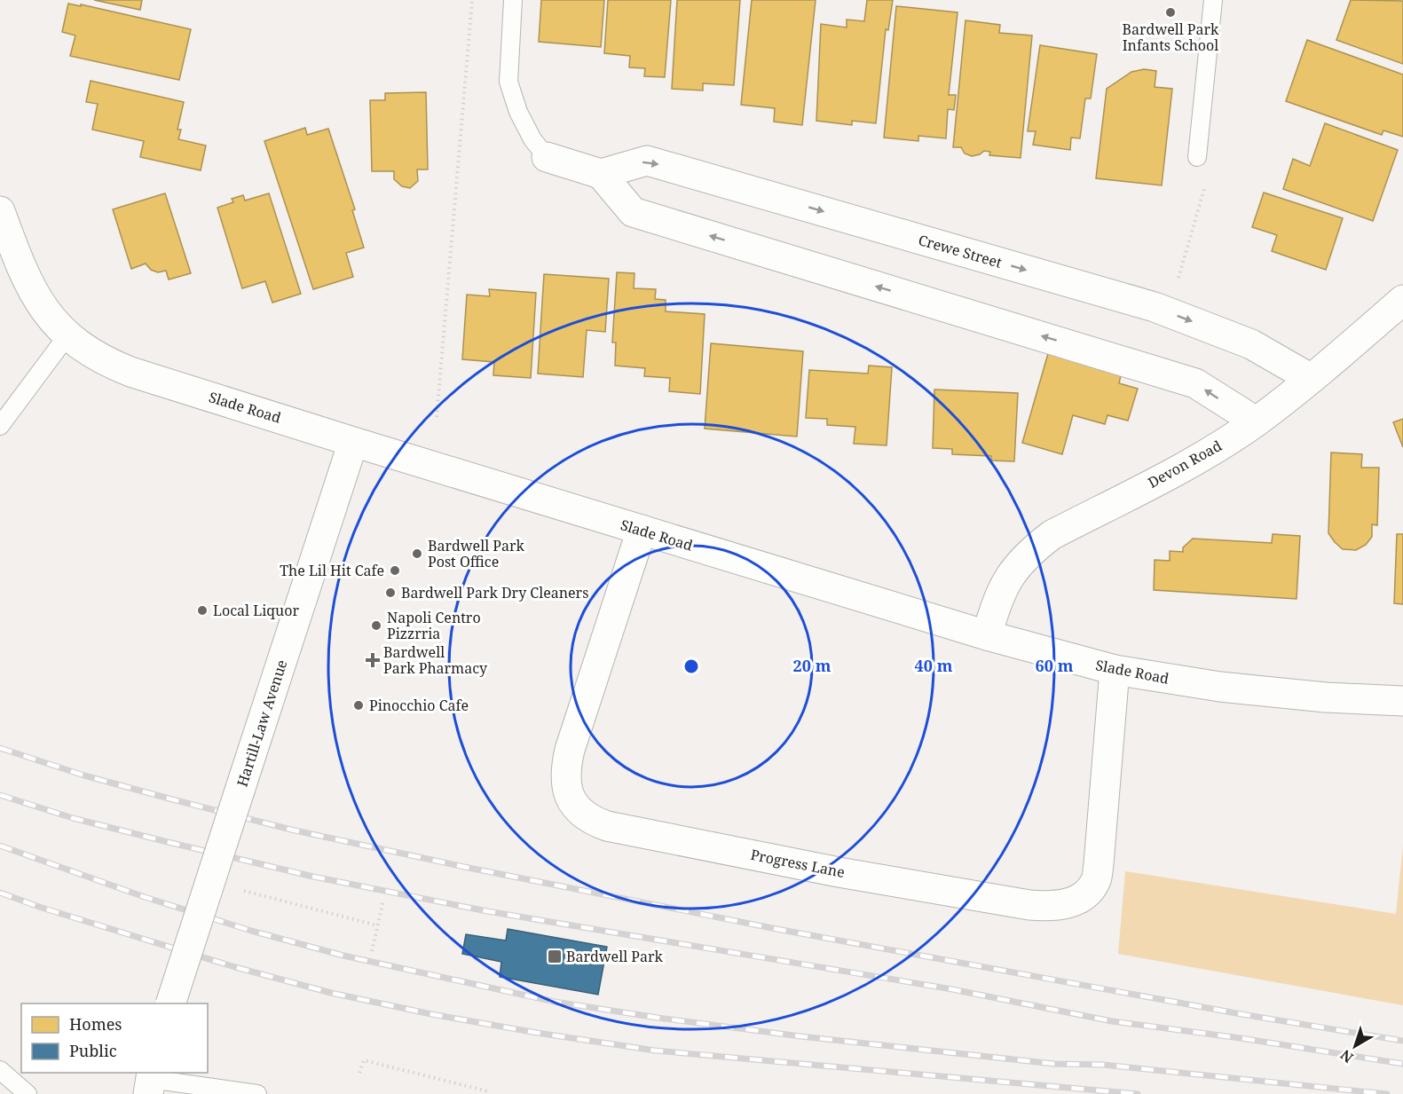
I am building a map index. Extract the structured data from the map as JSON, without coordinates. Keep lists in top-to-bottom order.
{
  "streets": {
    "street": [
      "Crewe Street",
      "Slade Road",
      "Devon Road",
      "Hartill-Law Avenue",
      "Progress Lane"
    ]
  },
  "crossings": [
    ["Crewe Street", "Devon Road"],
    ["Slade Road", "Devon Road"],
    ["Slade Road", "Hartill-Law Avenue"],
    ["Slade Road", "Progress Lane"]
  ],
  "places": {
    "other": [
      "Bardwell Park Infants School",
      "Bardwell Park Post Office",
      "The Lil Hit Cafe",
      "Bardwell Park Dry Cleaners",
      "Local Liquor",
      "Napoli Centro Pizzrria",
      "Pinocchio Cafe"
    ],
    "health": ["Bardwell Park Pharmacy"],
    "transit": ["Bardwell Park"]
  },
  "legend": ["Homes", "Public"],
  "north": "bottom left",
  "rings": ["20 m", "40 m", "60 m"]
}
